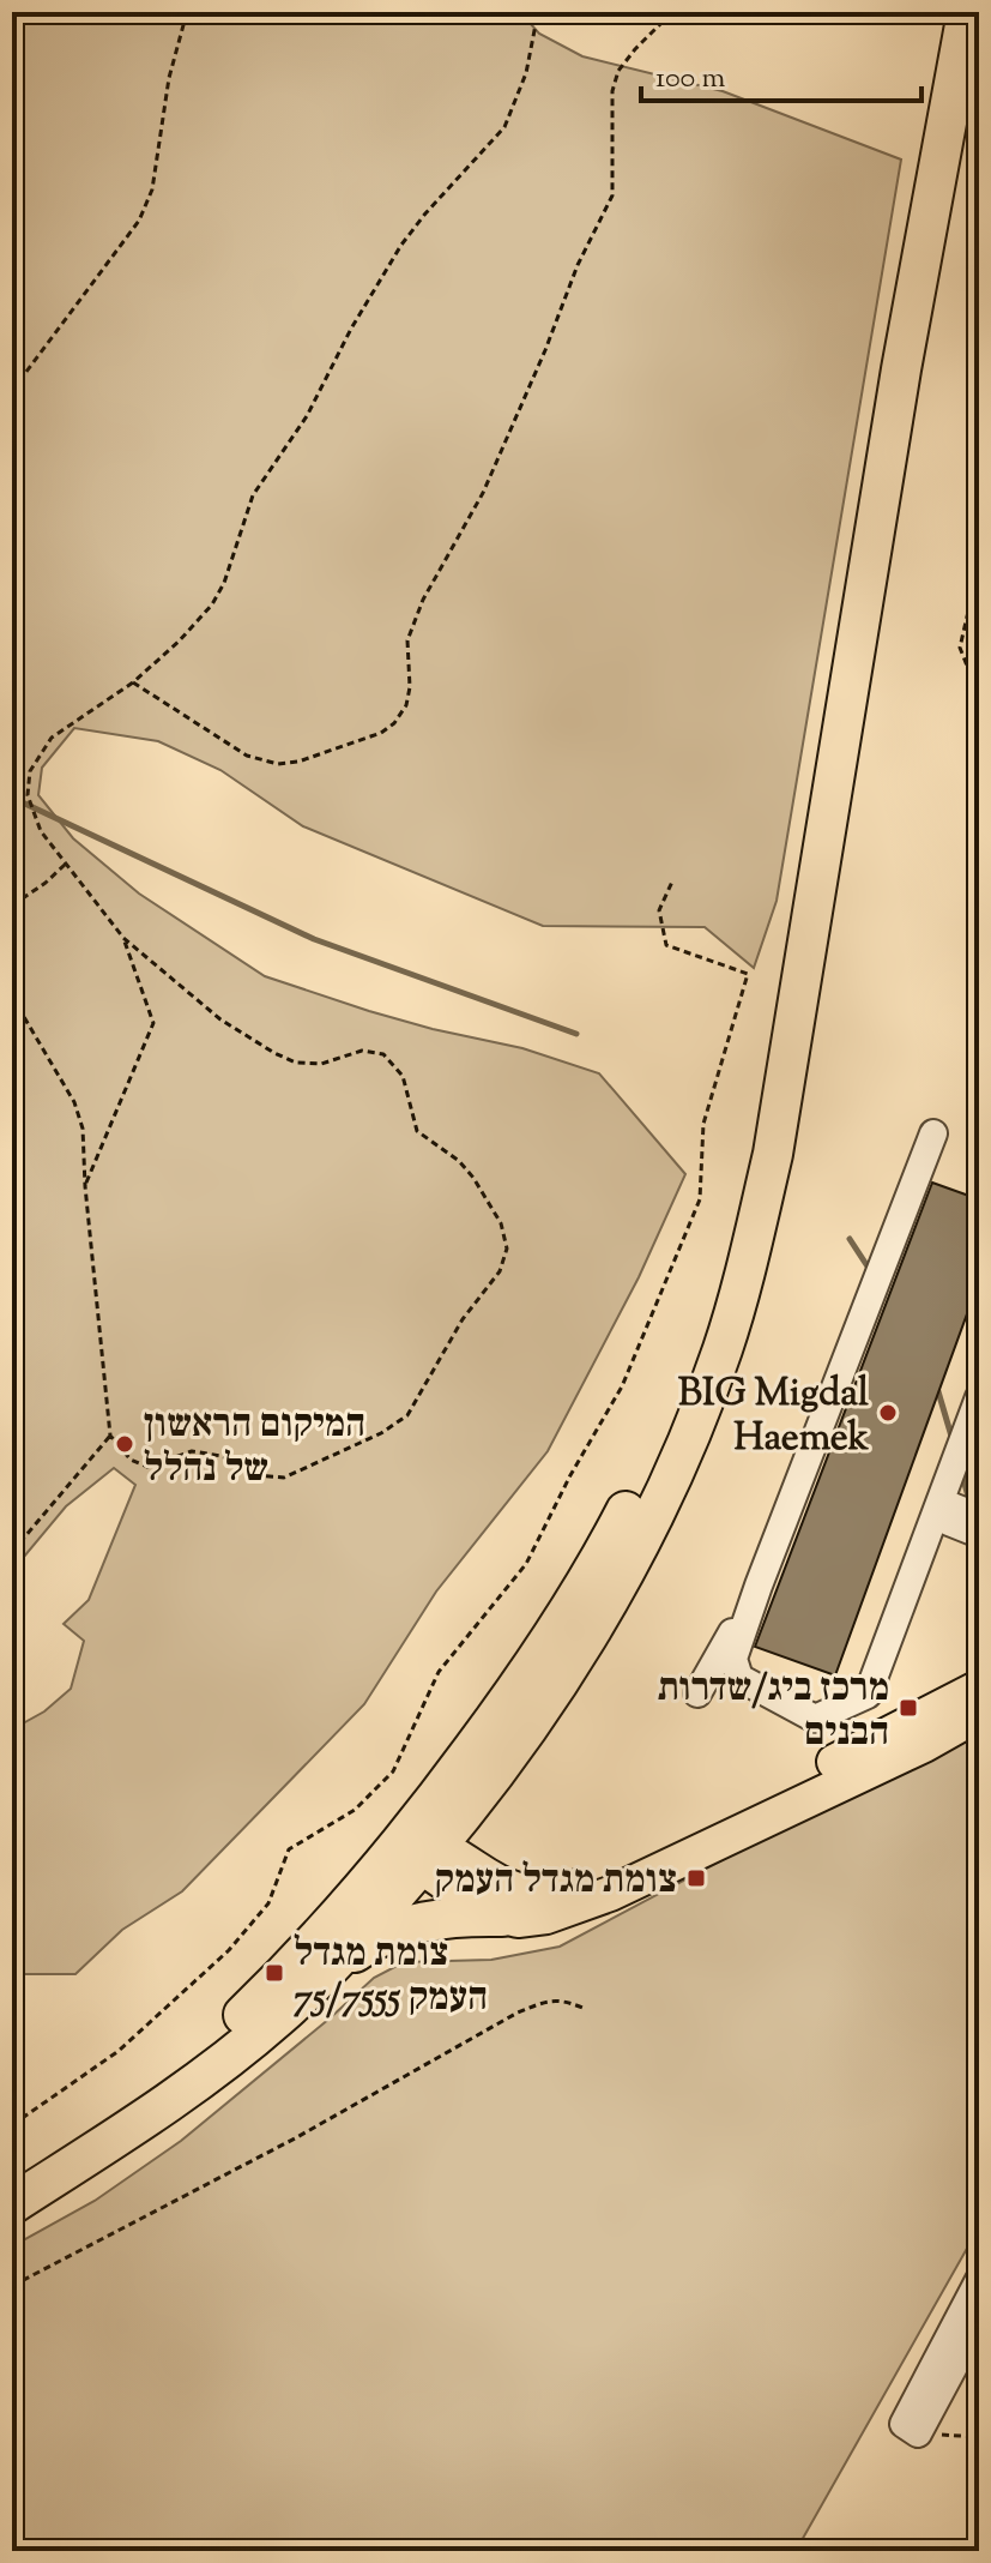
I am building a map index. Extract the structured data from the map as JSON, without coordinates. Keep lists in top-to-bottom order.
{
  "places": {
    "other": ["BIG Migdal Haemek", "המיקום הראשון של נהלל"],
    "transit": ["מרכז ביג/שדרות הבנים", "צומת מגדל העמק", "צומת מגדל העמק 75/7555"]
  },
  "scale_bar": "100 m"
}
